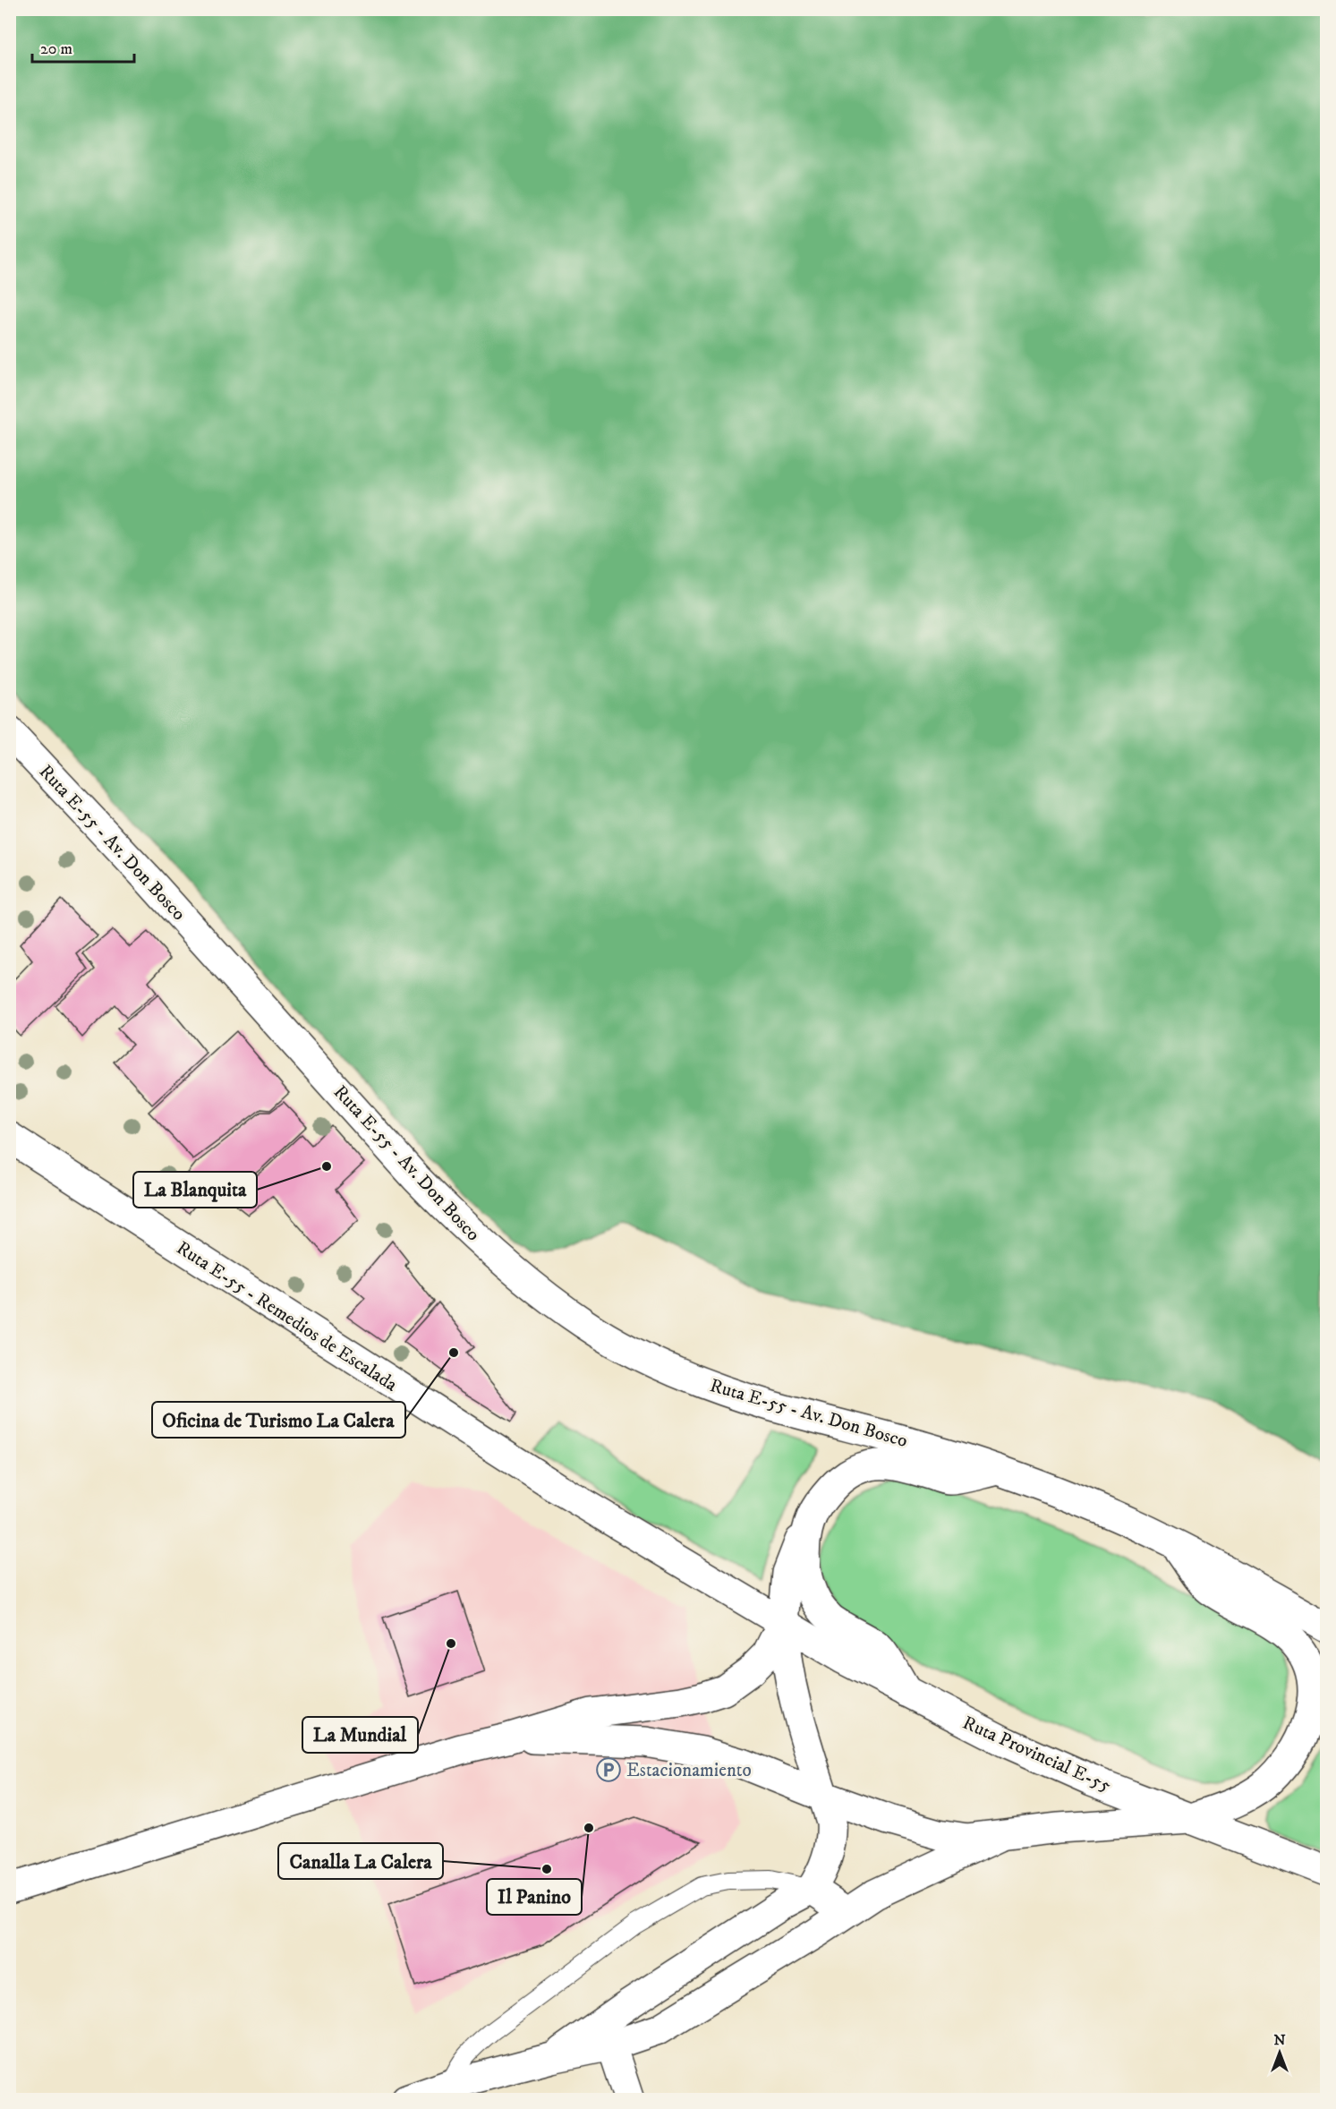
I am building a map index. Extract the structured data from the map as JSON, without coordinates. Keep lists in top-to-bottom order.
{
  "streets": {
    "main road": ["Ruta E-55 - Av. Don Bosco", "Ruta E-55 - Remedios de Escalada", "Ruta Provincial E-55"]
  },
  "crossings": [
    ["Ruta E-55 - Remedios de Escalada", "Ruta Provincial E-55"]
  ],
  "places": {
    "other": [
      "La Blanquita",
      "Oficina de Turismo La Calera",
      "La Mundial",
      "Il Panino",
      "Canalla La Calera"
    ],
    "parking": ["Estacionamiento"]
  },
  "scale_bar": "20 m",
  "north": "top"
}
